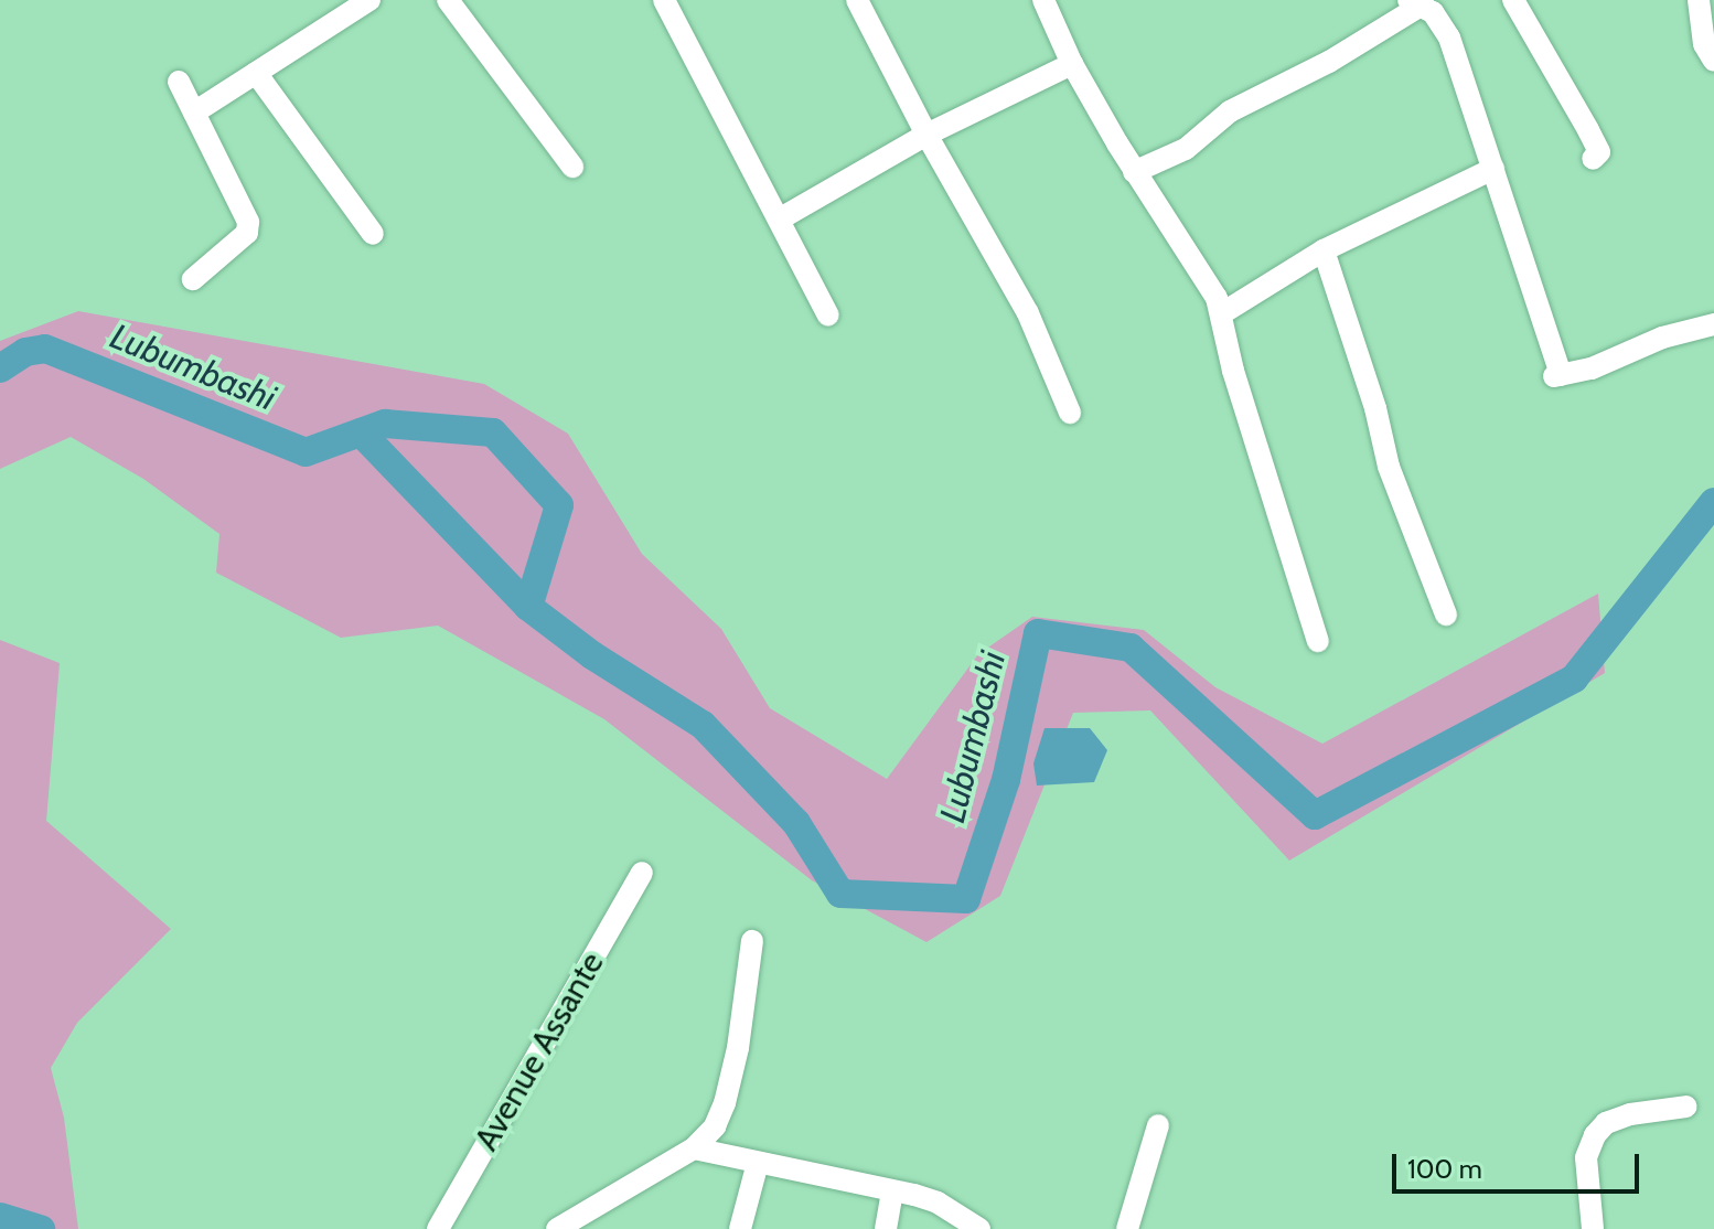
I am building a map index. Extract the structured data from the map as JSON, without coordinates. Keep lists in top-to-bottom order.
{
  "streets": {
    "street": ["Avenue Assante"]
  },
  "water": ["Lubumbashi"],
  "scale_bar": "100 m"
}
